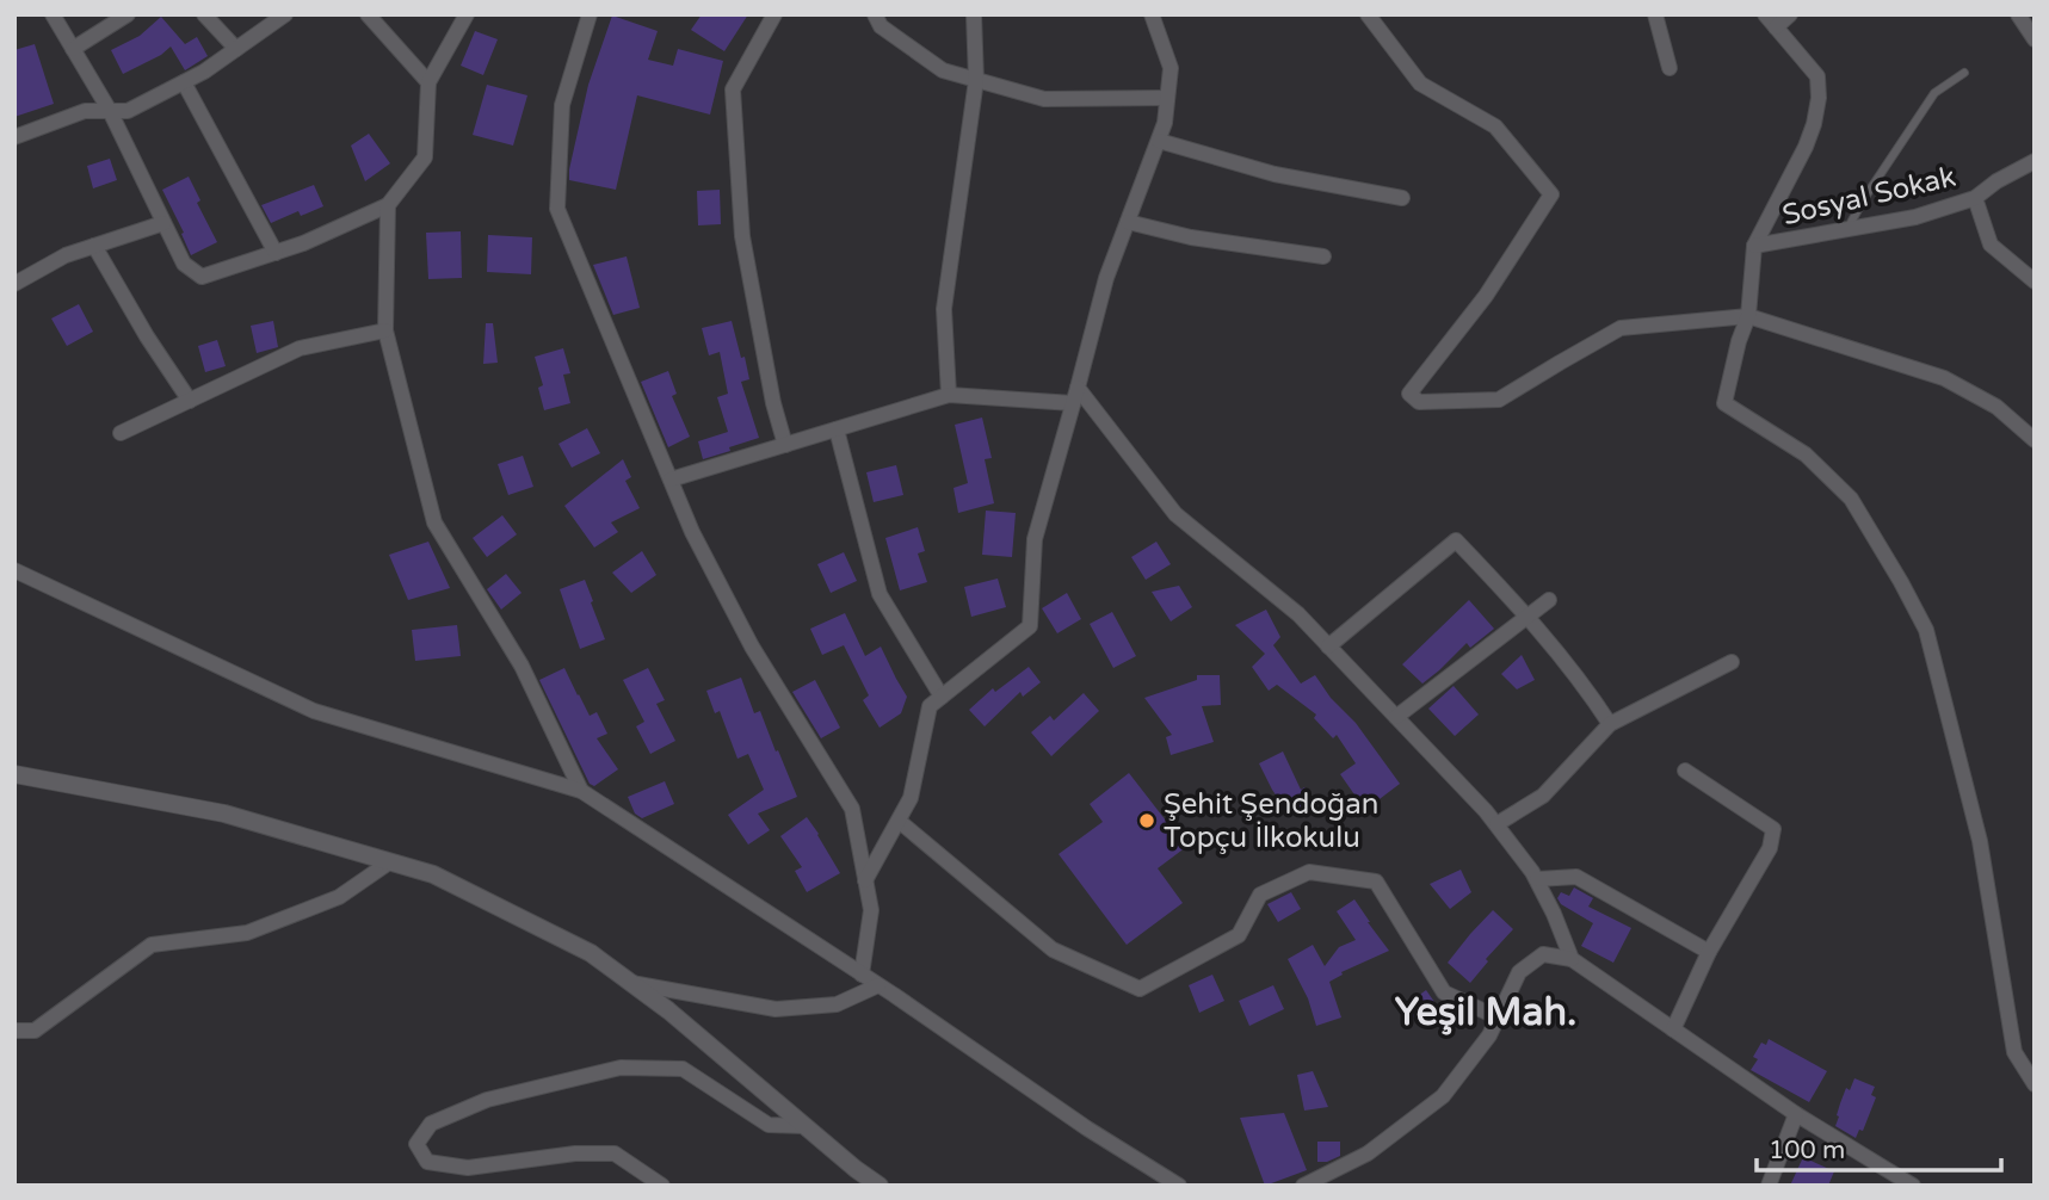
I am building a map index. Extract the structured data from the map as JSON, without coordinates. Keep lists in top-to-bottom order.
{
  "streets": {
    "street": ["Sosyal Sokak"]
  },
  "districts": ["Yeşil Mah."],
  "places": ["Şehit Şendoğan Topçu İlkokulu"],
  "scale_bar": "100 m"
}
